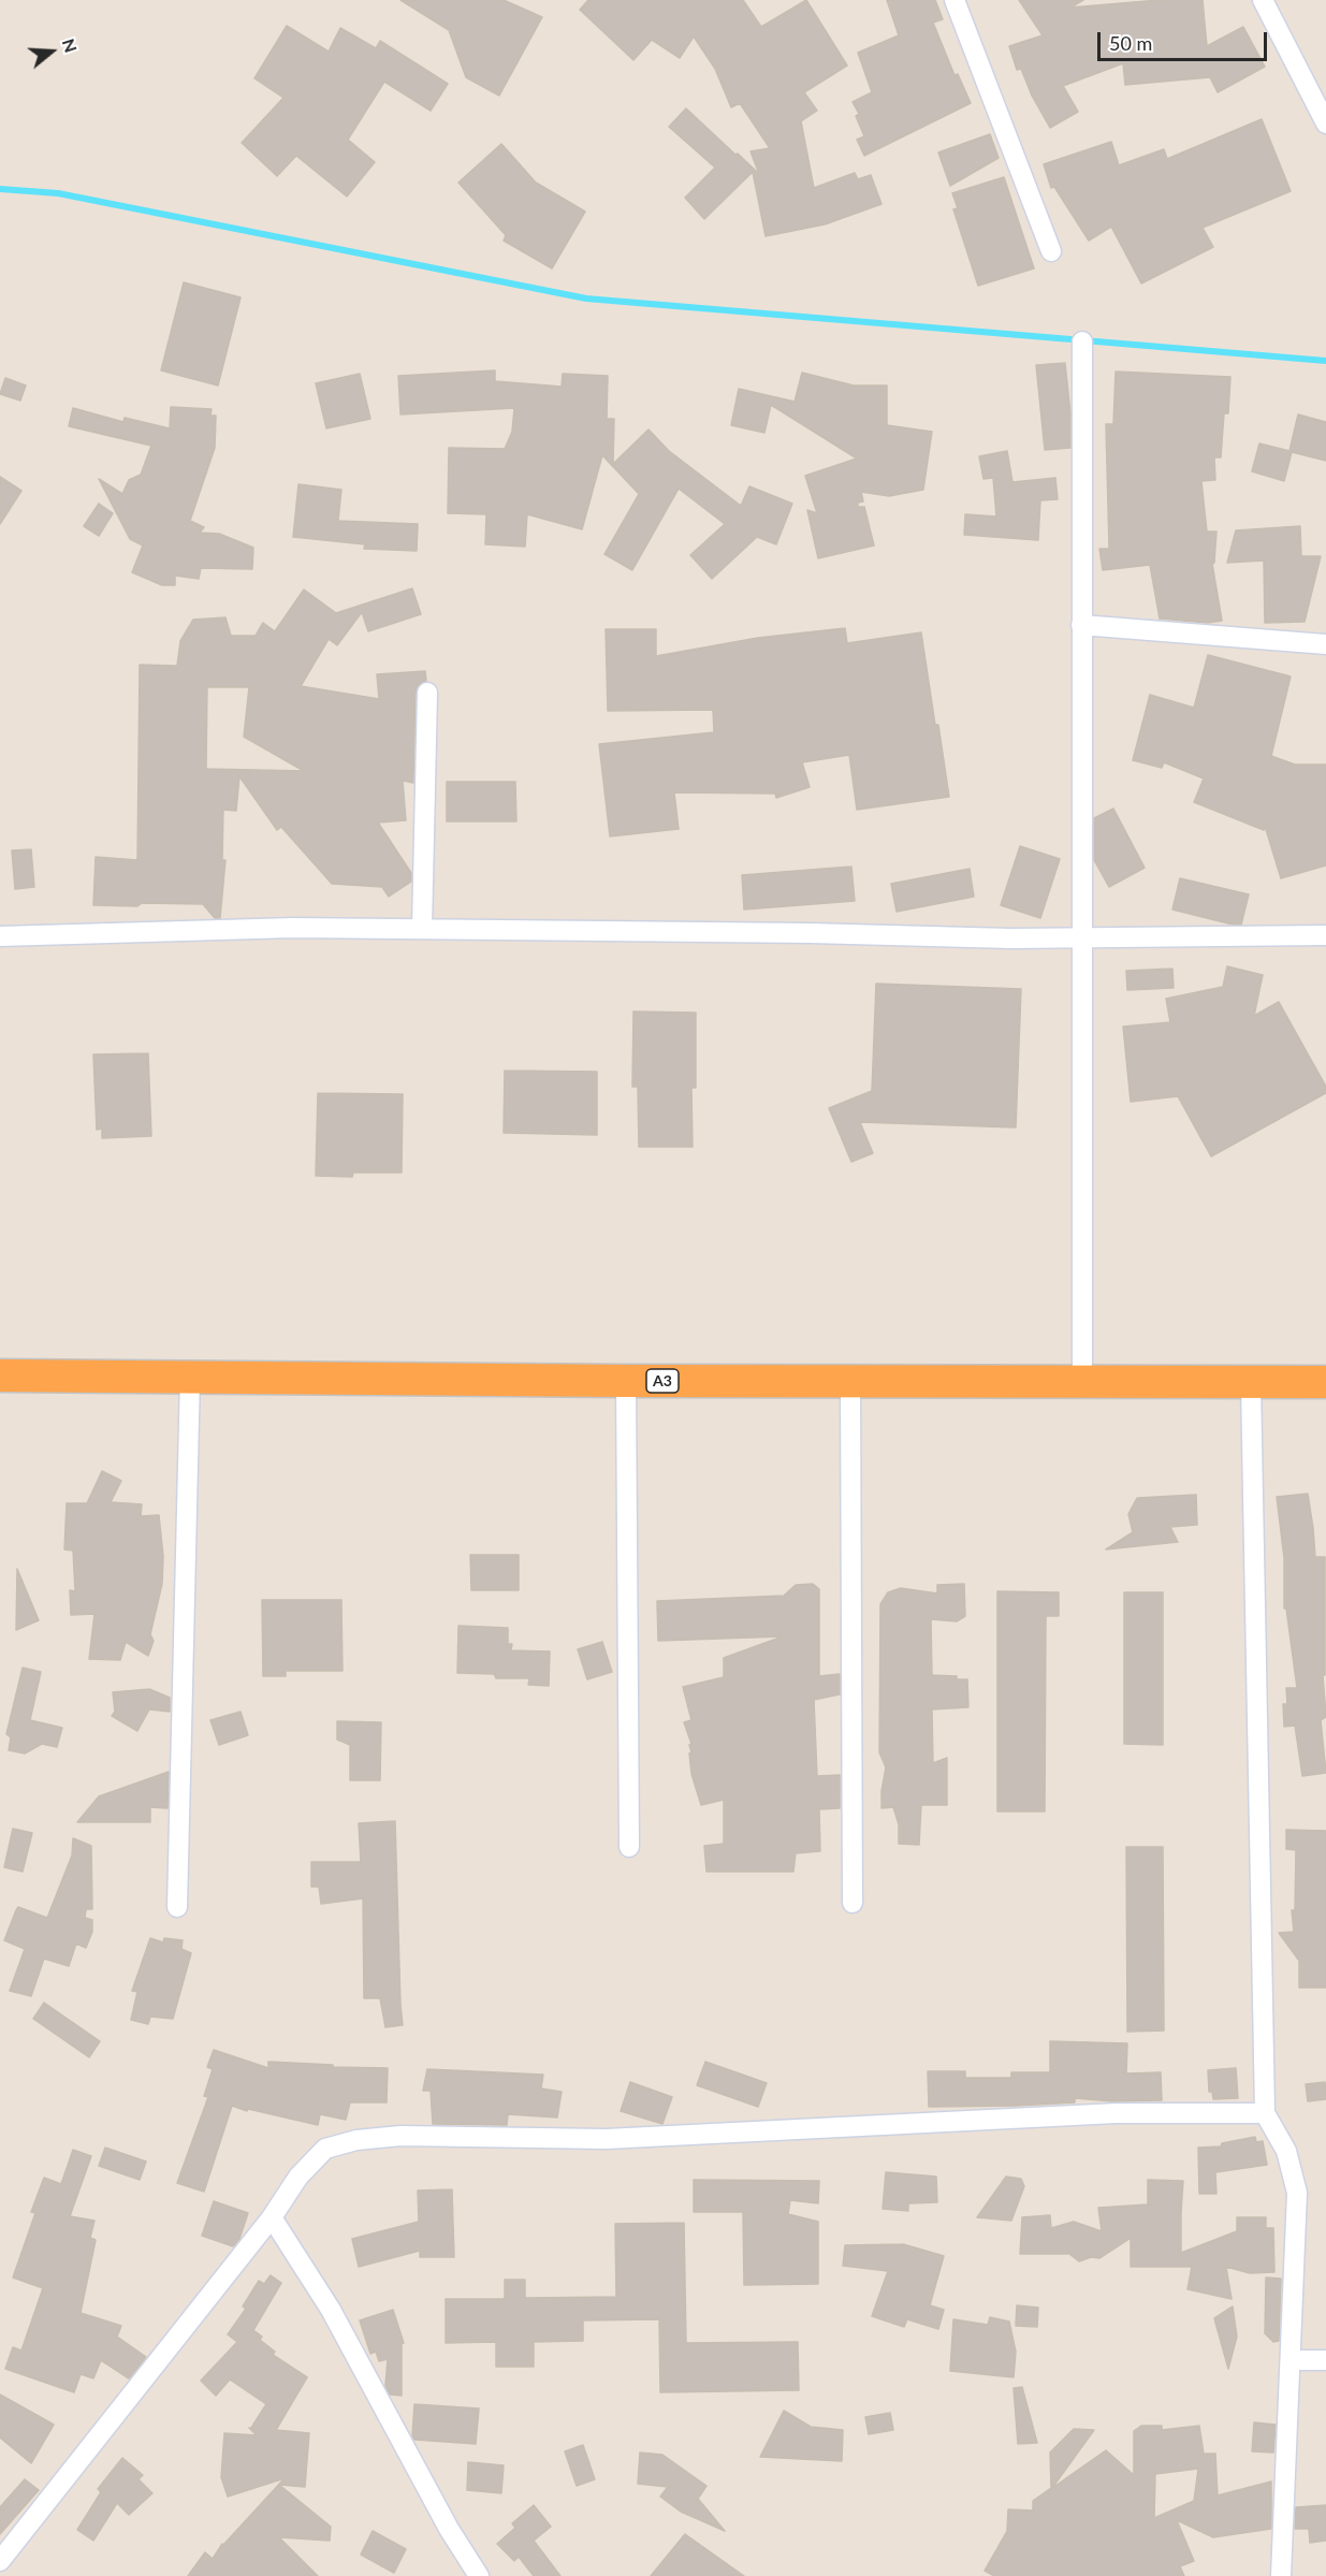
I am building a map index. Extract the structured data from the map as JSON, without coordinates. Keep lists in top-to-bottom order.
{
  "streets": {
    "highway": ["A3"]
  },
  "scale_bar": "50 m",
  "north": "right"
}
